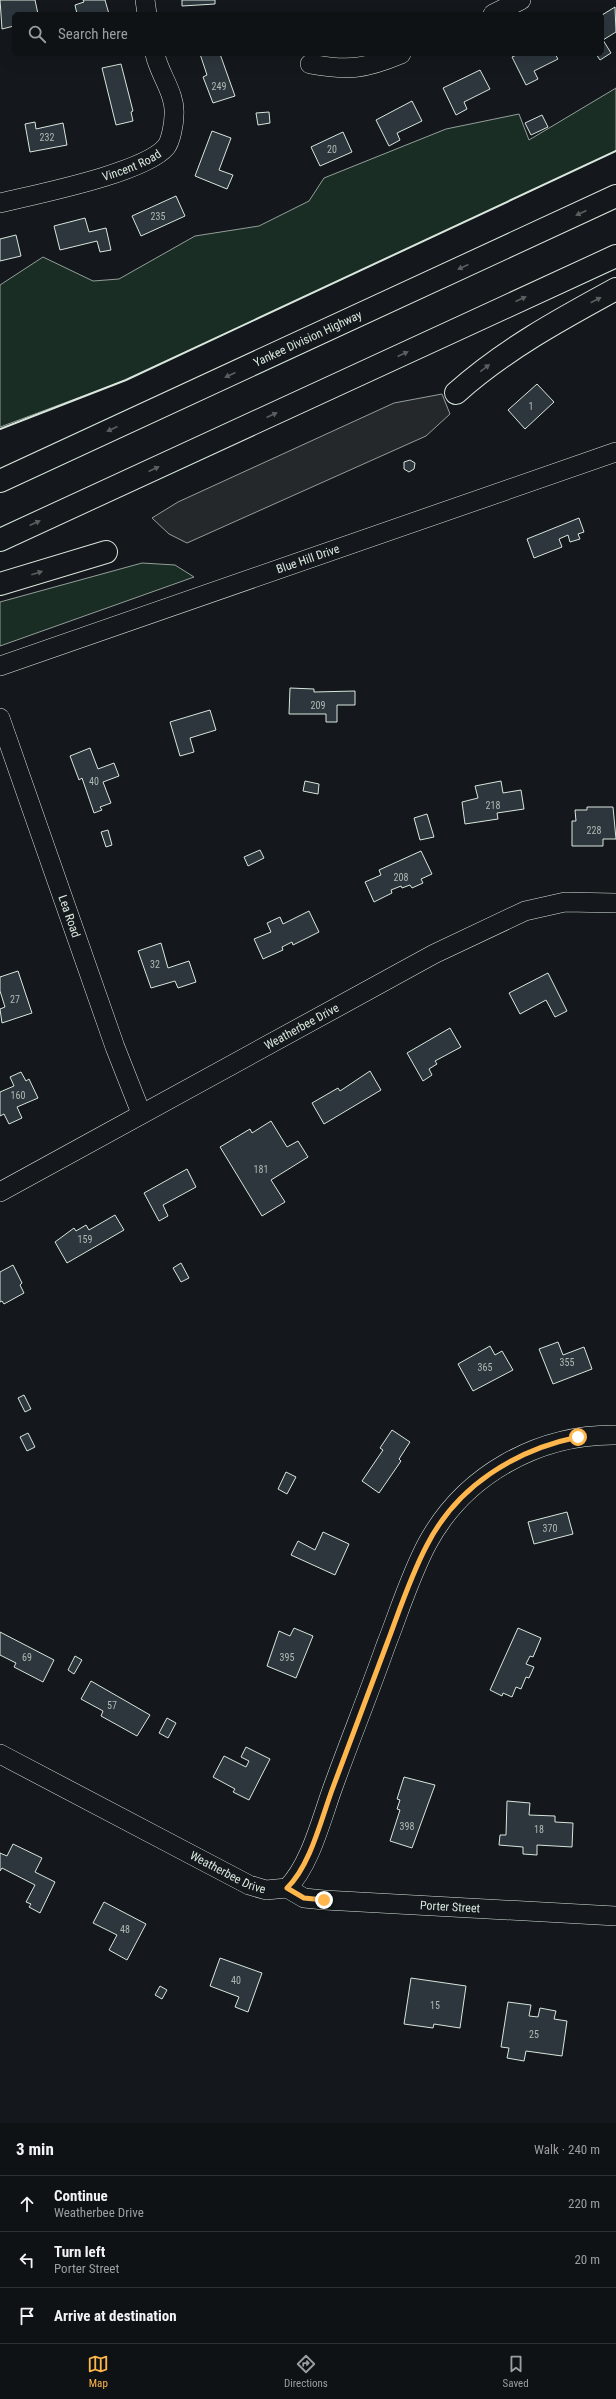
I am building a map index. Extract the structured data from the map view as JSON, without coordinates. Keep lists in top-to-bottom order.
{
  "streets": {
    "highway": ["Yankee Division Highway"],
    "street": [
      "Vincent Road",
      "Blue Hill Drive",
      "Lea Road",
      "Weatherbee Drive",
      "Porter Street"
    ]
  },
  "crossings": [
    ["Lea Road", "Weatherbee Drive"],
    ["Weatherbee Drive", "Porter Street"]
  ],
  "house_numbers": [
    "249",
    "232",
    "20",
    "235",
    "1",
    "209",
    "40",
    "218",
    "228",
    "208",
    "32",
    "27",
    "160",
    "181",
    "159",
    "355",
    "365",
    "370",
    "69",
    "395",
    "57",
    "398",
    "18",
    "48",
    "40",
    "15",
    "25"
  ],
  "page": {
    "search": "Search here",
    "heading": ["3 min", "Walk · 240 m"],
    "list": [
      ["Continue", "Weatherbee Drive", "220 m"],
      ["Turn left", "Porter Street", "20 m"],
      "Arrive at destination"
    ],
    "nav": ["Map", "Directions", "Saved"]
  }
}
